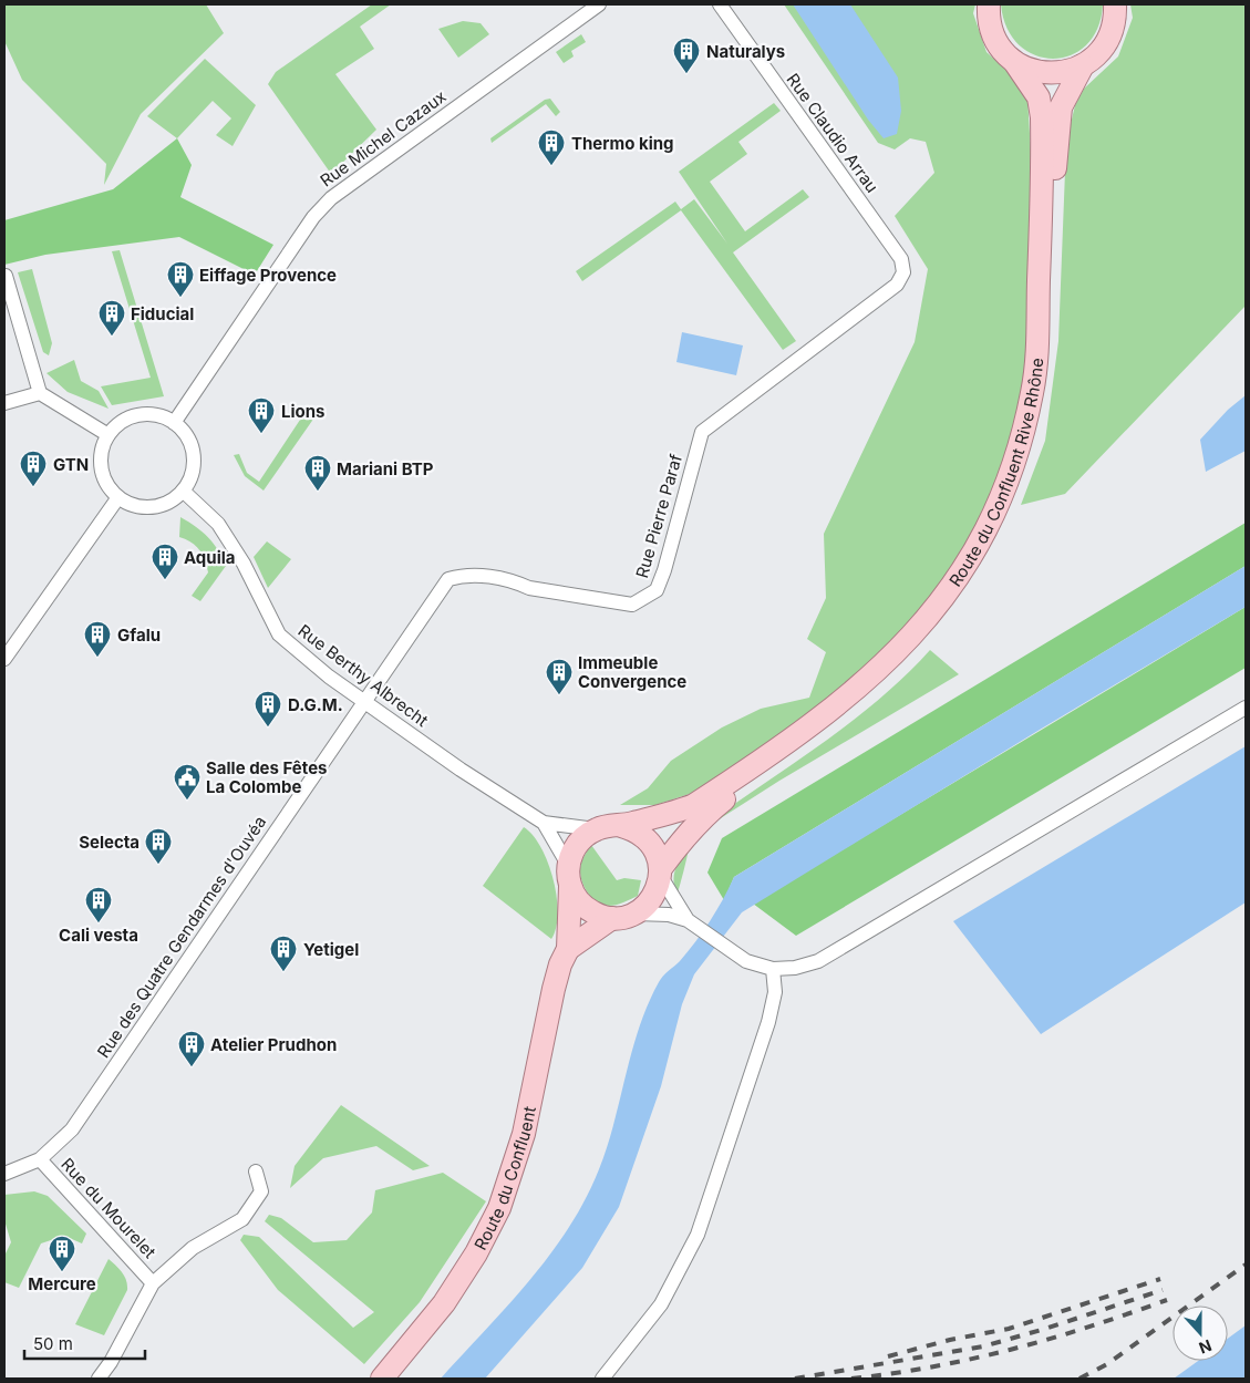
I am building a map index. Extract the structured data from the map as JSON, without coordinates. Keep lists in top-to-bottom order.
{
  "streets": {
    "main road": ["Route du Confluent Rive Rhône", "Route du Confluent"],
    "street": [
      "Rue Claudio Arrau",
      "Rue Michel Cazaux",
      "Rue Pierre Paraf",
      "Rue Berthy Albrecht",
      "Rue des Quatre Gendarmes d'Ouvéa",
      "Rue du Mourelet"
    ]
  },
  "crossings": [
    ["Rue Claudio Arrau", "Rue Pierre Paraf"],
    ["Rue Michel Cazaux", "Rue Berthy Albrecht"],
    ["Route du Confluent Rive Rhône", "Rue Berthy Albrecht"],
    ["Route du Confluent Rive Rhône", "Route du Confluent"],
    ["Rue Pierre Paraf", "Rue Berthy Albrecht"],
    ["Rue Pierre Paraf", "Rue des Quatre Gendarmes d'Ouvéa"],
    ["Rue Berthy Albrecht", "Rue des Quatre Gendarmes d'Ouvéa"],
    ["Rue Berthy Albrecht", "Route du Confluent"],
    ["Rue des Quatre Gendarmes d'Ouvéa", "Rue du Mourelet"]
  ],
  "places": {
    "building": [
      "Naturalys",
      "Thermo king",
      "Eiffage Provence",
      "Fiducial",
      "Lions",
      "GTN",
      "Mariani BTP",
      "Aquila",
      "Gfalu",
      "Immeuble Convergence",
      "D.G.M.",
      "Selecta",
      "Cali vesta",
      "Yetigel",
      "Atelier Prudhon",
      "Mercure"
    ],
    "public building": ["Salle des Fêtes La Colombe"]
  },
  "scale_bar": "50 m",
  "north": "bottom"
}
